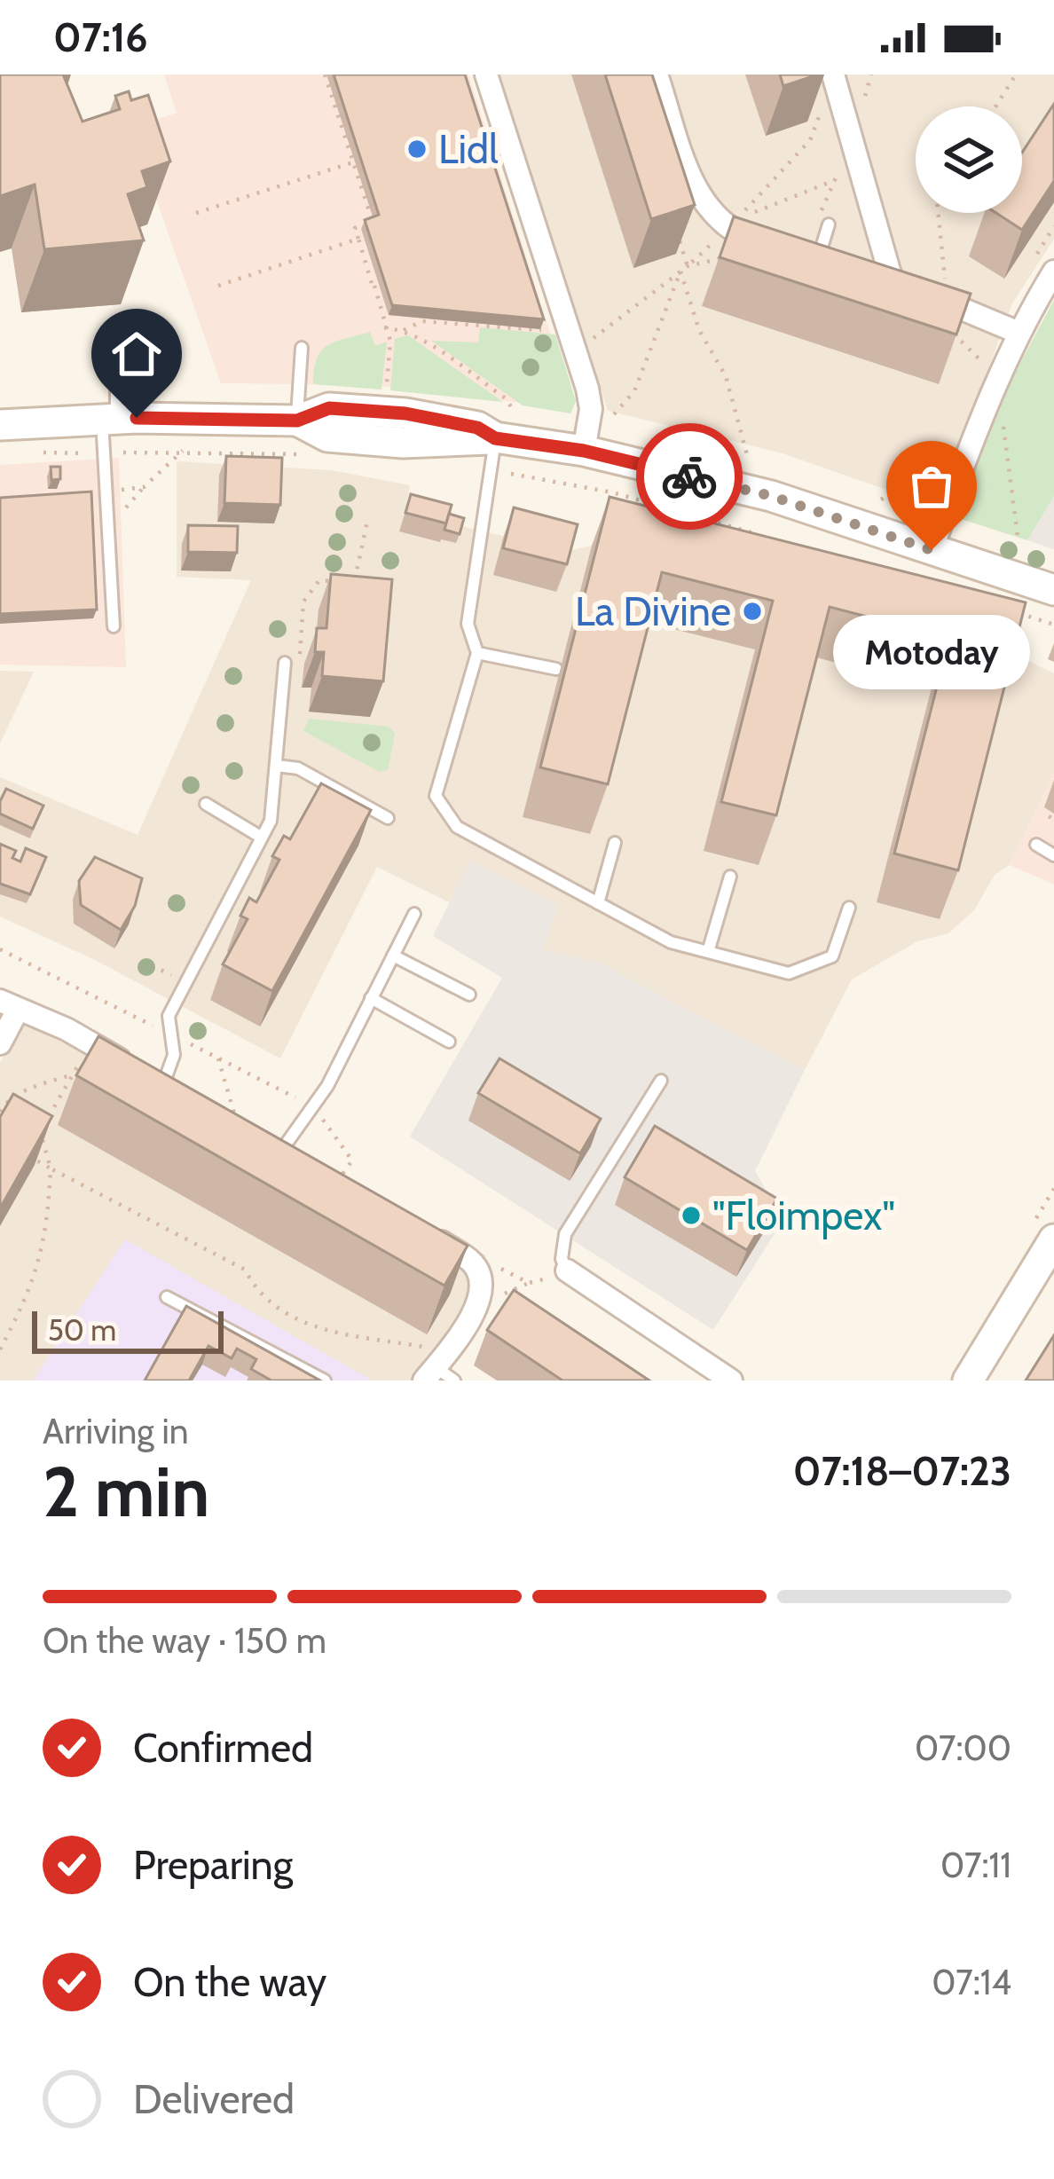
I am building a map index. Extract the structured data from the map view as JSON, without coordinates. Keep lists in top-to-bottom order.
{
  "places": [
    "Lidl",
    "Motoday",
    "La Divine",
    "\"Floimpex\""
  ],
  "scale_bar": "50 m",
  "page": {
    "status": "07:16",
    "bubble": "Motoday",
    "scale": "50 m",
    "heading": ["2 min", "Arriving in", "07:18–07:23"],
    "bar": "On the way · 150 m",
    "list": [
      ["Confirmed", "07:00"],
      ["Preparing", "07:11"],
      ["On the way", "07:14"],
      "Delivered"
    ]
  }
}
